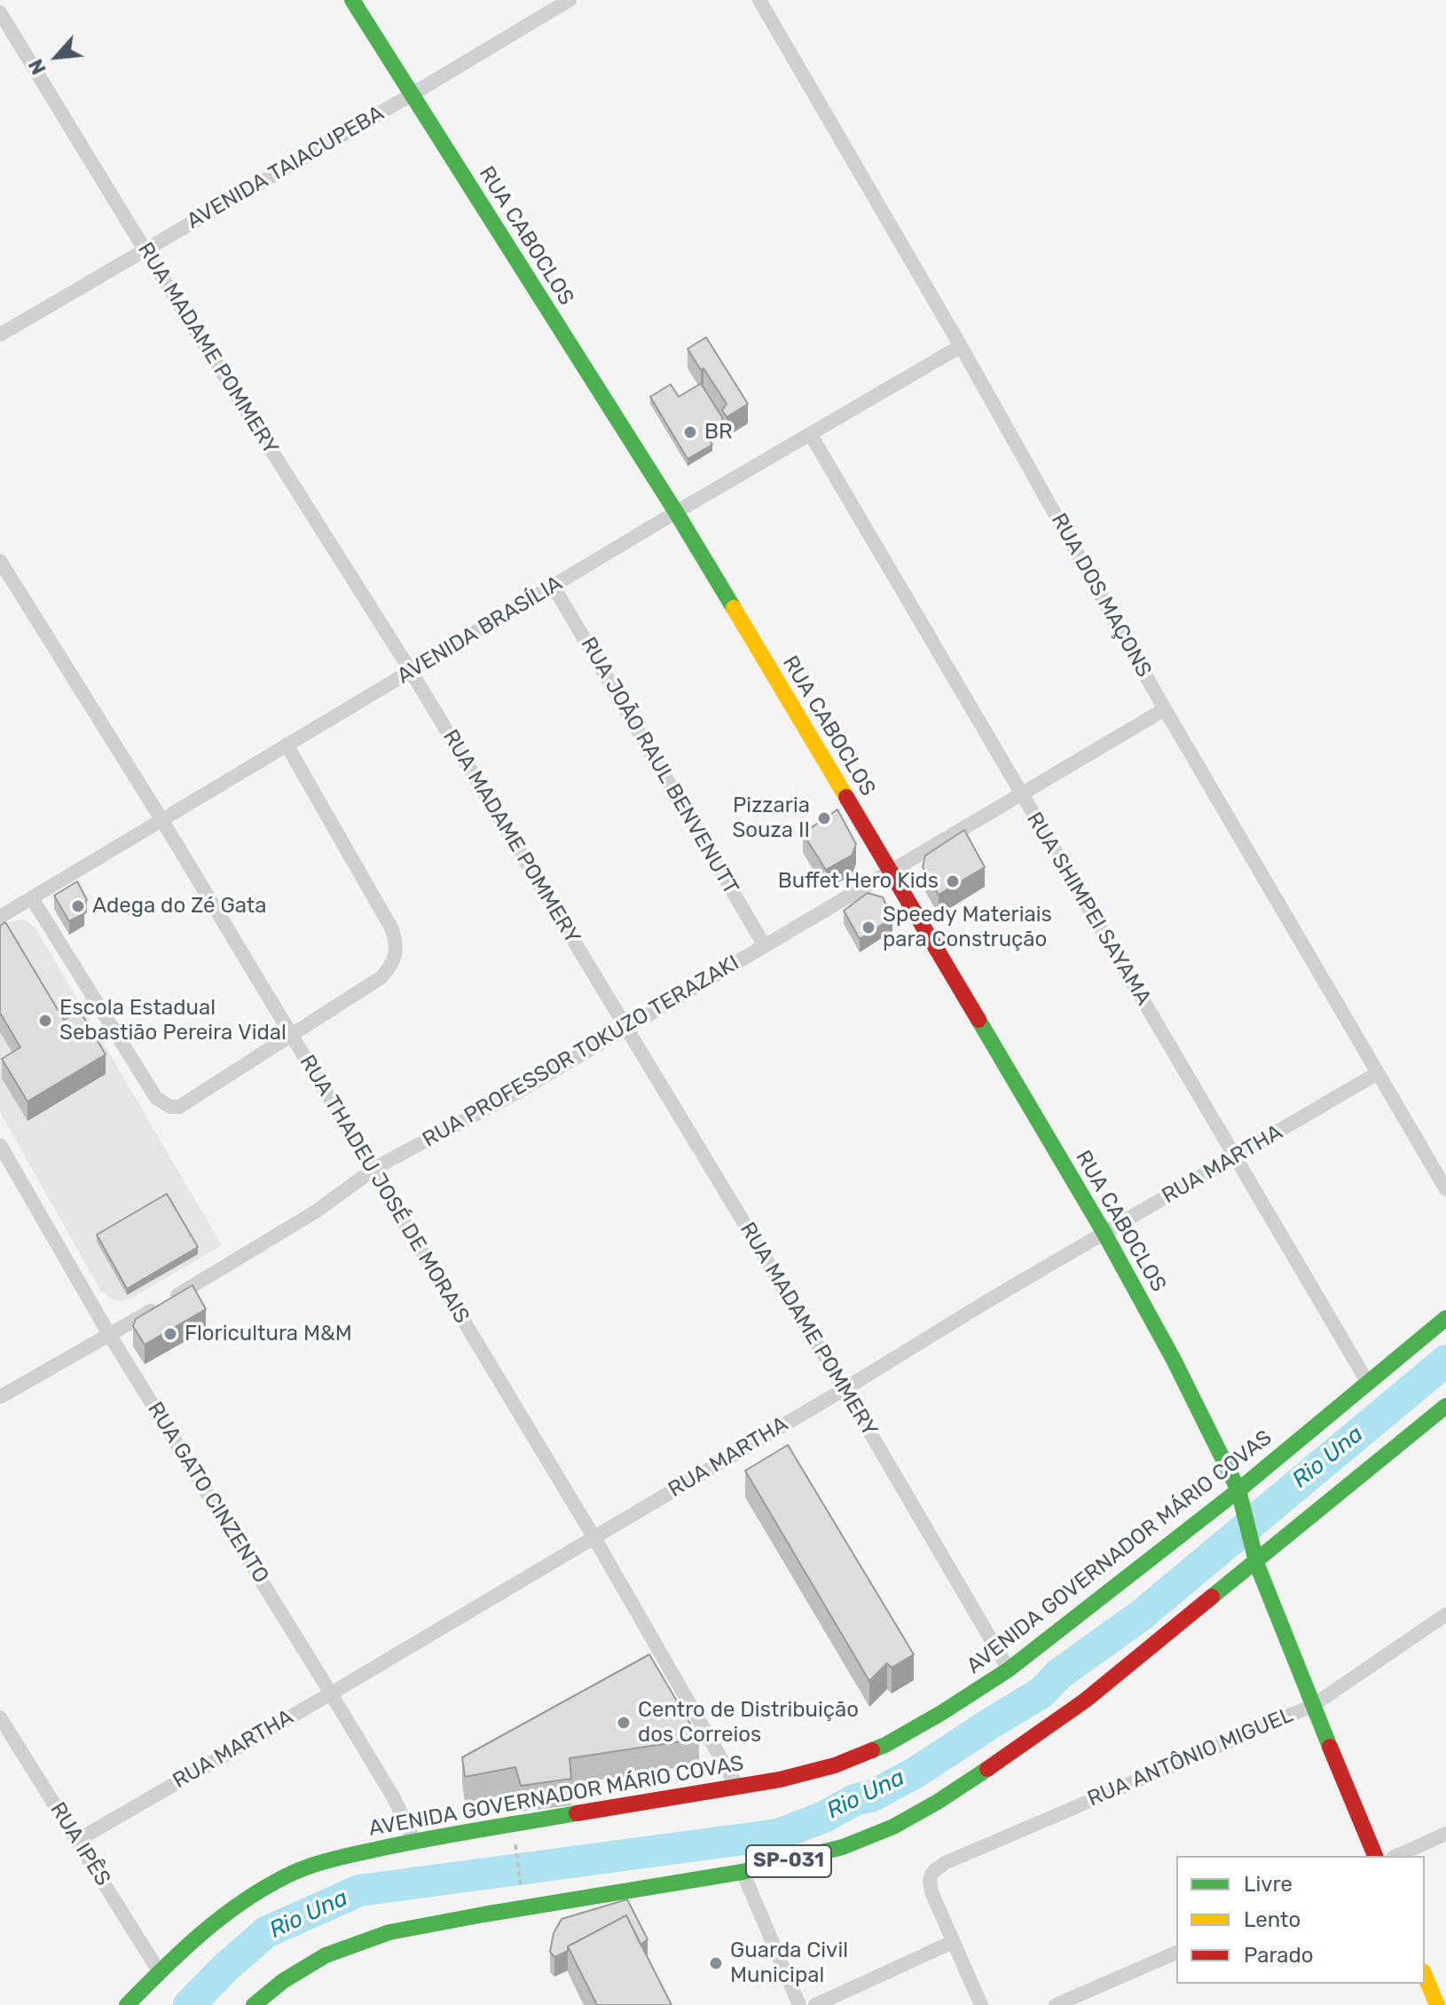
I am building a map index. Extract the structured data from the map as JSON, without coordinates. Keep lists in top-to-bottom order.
{
  "streets": {
    "main road": ["RUA CABOCLOS", "AVENIDA GOVERNADOR MÁRIO COVAS", "SP-031"],
    "street": [
      "AVENIDA TAIACUPEBA",
      "RUA MADAME POMMERY",
      "RUA DOS MAÇONS",
      "AVENIDA BRASÍLIA",
      "RUA JOÃO RAUL BENVENUTT",
      "RUA SHIMPEI SAYAMA",
      "RUA PROFESSOR TOKUZO TERAZAKI",
      "RUA MARTHA",
      "RUA THADEU JOSÉ DE MORAIS",
      "RUA GATO CINZENTO",
      "RUA ANTÔNIO MIGUEL",
      "RUA IPÊS"
    ]
  },
  "crossings": [
    ["AVENIDA TAIACUPEBA", "RUA CABOCLOS"],
    ["AVENIDA TAIACUPEBA", "RUA MADAME POMMERY"],
    ["RUA CABOCLOS", "AVENIDA BRASÍLIA"],
    ["RUA CABOCLOS", "RUA PROFESSOR TOKUZO TERAZAKI"],
    ["RUA CABOCLOS", "RUA MARTHA"],
    ["RUA CABOCLOS", "AVENIDA GOVERNADOR MÁRIO COVAS"],
    ["RUA CABOCLOS", "RUA ANTÔNIO MIGUEL"],
    ["RUA CABOCLOS", "SP-031"],
    ["RUA MADAME POMMERY", "AVENIDA BRASÍLIA"],
    ["RUA MADAME POMMERY", "RUA PROFESSOR TOKUZO TERAZAKI"],
    ["RUA MADAME POMMERY", "RUA MARTHA"],
    ["RUA MADAME POMMERY", "AVENIDA GOVERNADOR MÁRIO COVAS"],
    ["RUA DOS MAÇONS", "AVENIDA BRASÍLIA"],
    ["RUA DOS MAÇONS", "RUA PROFESSOR TOKUZO TERAZAKI"],
    ["RUA DOS MAÇONS", "RUA MARTHA"],
    ["AVENIDA BRASÍLIA", "RUA JOÃO RAUL BENVENUTT"],
    ["AVENIDA BRASÍLIA", "RUA SHIMPEI SAYAMA"],
    ["AVENIDA BRASÍLIA", "RUA THADEU JOSÉ DE MORAIS"],
    ["RUA JOÃO RAUL BENVENUTT", "RUA PROFESSOR TOKUZO TERAZAKI"],
    ["RUA SHIMPEI SAYAMA", "RUA PROFESSOR TOKUZO TERAZAKI"],
    ["RUA SHIMPEI SAYAMA", "RUA MARTHA"],
    ["RUA SHIMPEI SAYAMA", "AVENIDA GOVERNADOR MÁRIO COVAS"],
    ["RUA PROFESSOR TOKUZO TERAZAKI", "RUA THADEU JOSÉ DE MORAIS"],
    ["RUA PROFESSOR TOKUZO TERAZAKI", "RUA GATO CINZENTO"],
    ["RUA MARTHA", "RUA THADEU JOSÉ DE MORAIS"],
    ["RUA MARTHA", "RUA GATO CINZENTO"],
    ["RUA MARTHA", "RUA IPÊS"],
    ["RUA THADEU JOSÉ DE MORAIS", "AVENIDA GOVERNADOR MÁRIO COVAS"],
    ["RUA GATO CINZENTO", "AVENIDA GOVERNADOR MÁRIO COVAS"],
    ["AVENIDA GOVERNADOR MÁRIO COVAS", "RUA IPÊS"]
  ],
  "water": ["Rio Una"],
  "places": [
    "BR",
    "Pizzaria Souza II",
    "Buffet Hero Kids",
    "Adega do Zé Gata",
    "Speedy Materiais para Construção",
    "Escola Estadual Sebastião Pereira Vidal",
    "Floricultura M&M",
    "Centro de Distribuição dos Correios",
    "Guarda Civil Municipal"
  ],
  "legend": ["Livre", "Lento", "Parado"],
  "north": "bottom left"
}
